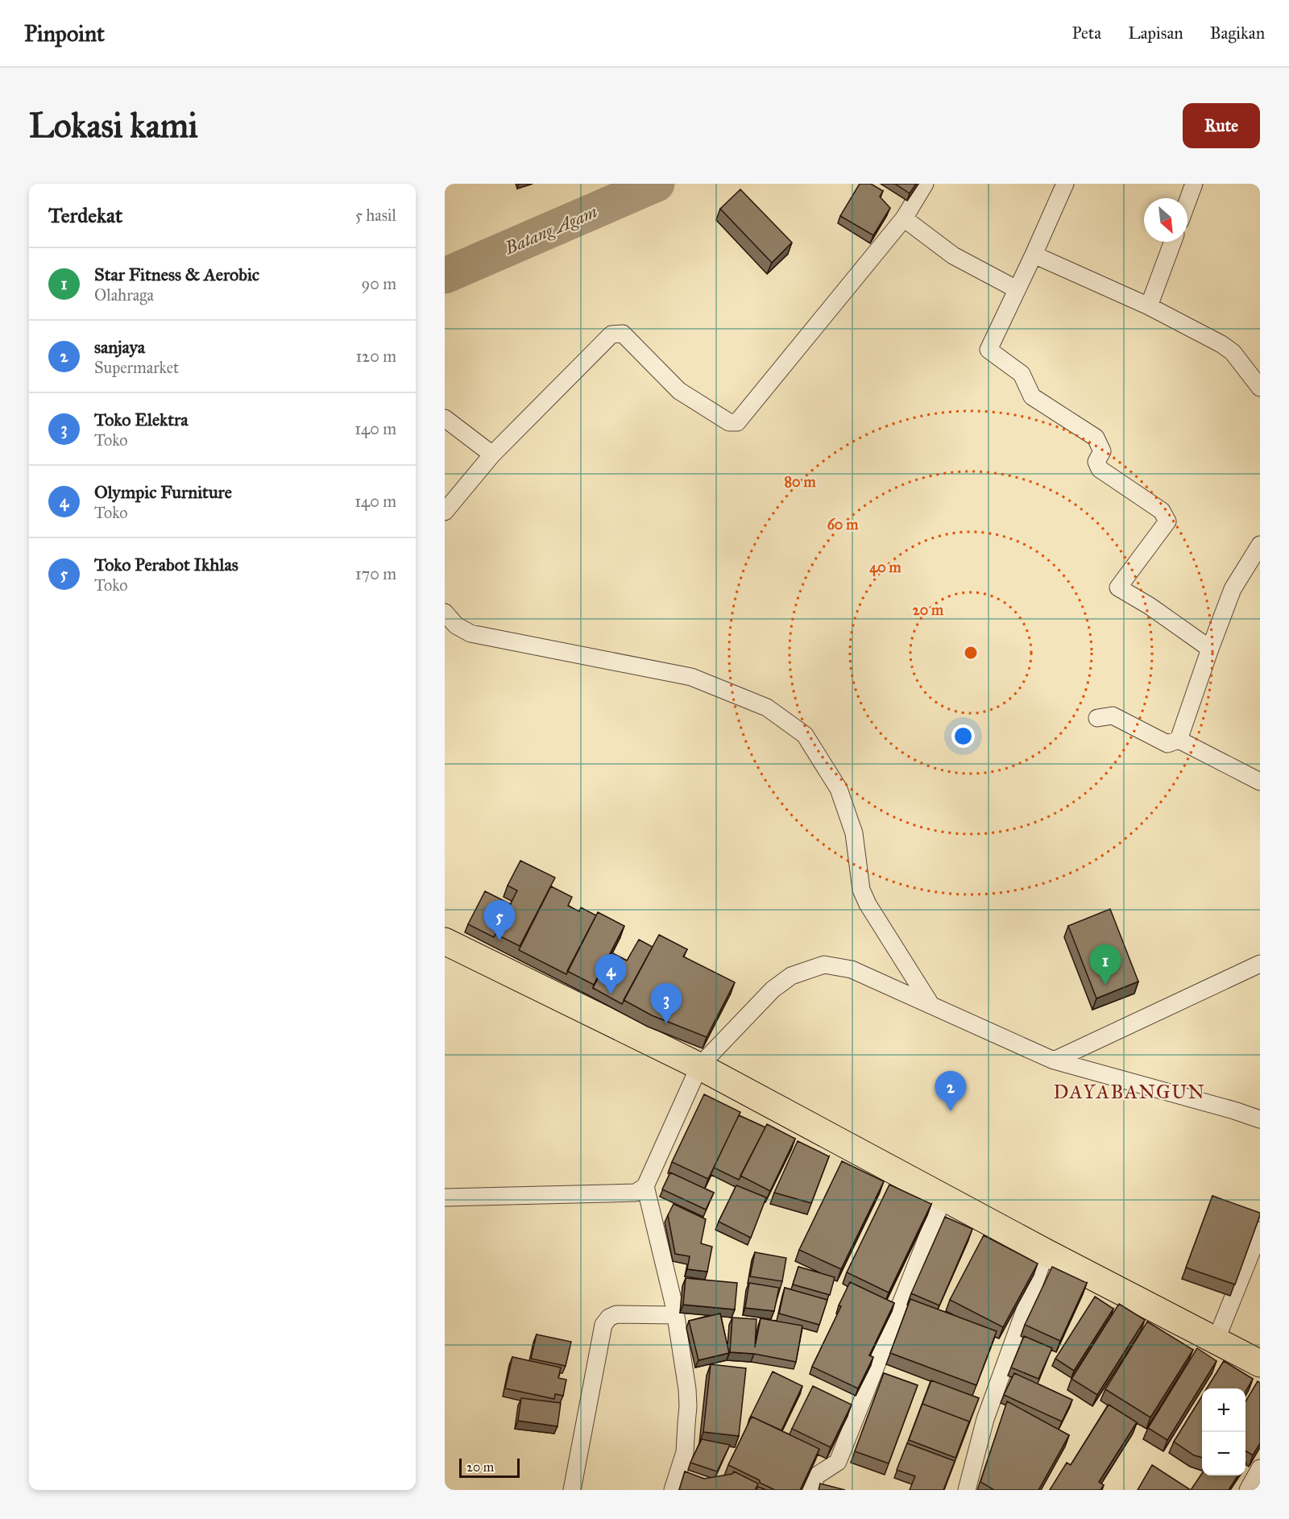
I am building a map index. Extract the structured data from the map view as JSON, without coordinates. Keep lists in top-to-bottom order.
{
  "districts": ["DAYABANGUN"],
  "water": ["Batang Agam"],
  "scale_bar": "20 m",
  "north": "bottom right",
  "page": {
    "header": "Pinpoint",
    "nav": ["Peta", "Lapisan", "Bagikan"],
    "buttons": "Rute",
    "title": "Lokasi kami",
    "heading": ["Terdekat", "5 hasil"],
    "list": [
      {
        "mark": "1",
        "name": "Star Fitness & Aerobic",
        "note": "Olahraga",
        "value": "90 m"
      },
      {
        "mark": "2",
        "name": "sanjaya",
        "note": "Supermarket",
        "value": "120 m"
      },
      {
        "mark": "3",
        "name": "Toko Elektra",
        "note": "Toko",
        "value": "140 m"
      },
      {
        "mark": "4",
        "name": "Olympic Furniture",
        "note": "Toko",
        "value": "140 m"
      },
      {
        "mark": "5",
        "name": "Toko Perabot Ikhlas",
        "note": "Toko",
        "value": "170 m"
      }
    ],
    "pins": [
      "5",
      "1",
      "4",
      "3",
      "2"
    ],
    "map_buttons": ["+", "−"],
    "scale": "20 m"
  },
  "rings": [
    "80 m",
    "60 m",
    "40 m",
    "20 m"
  ]
}
